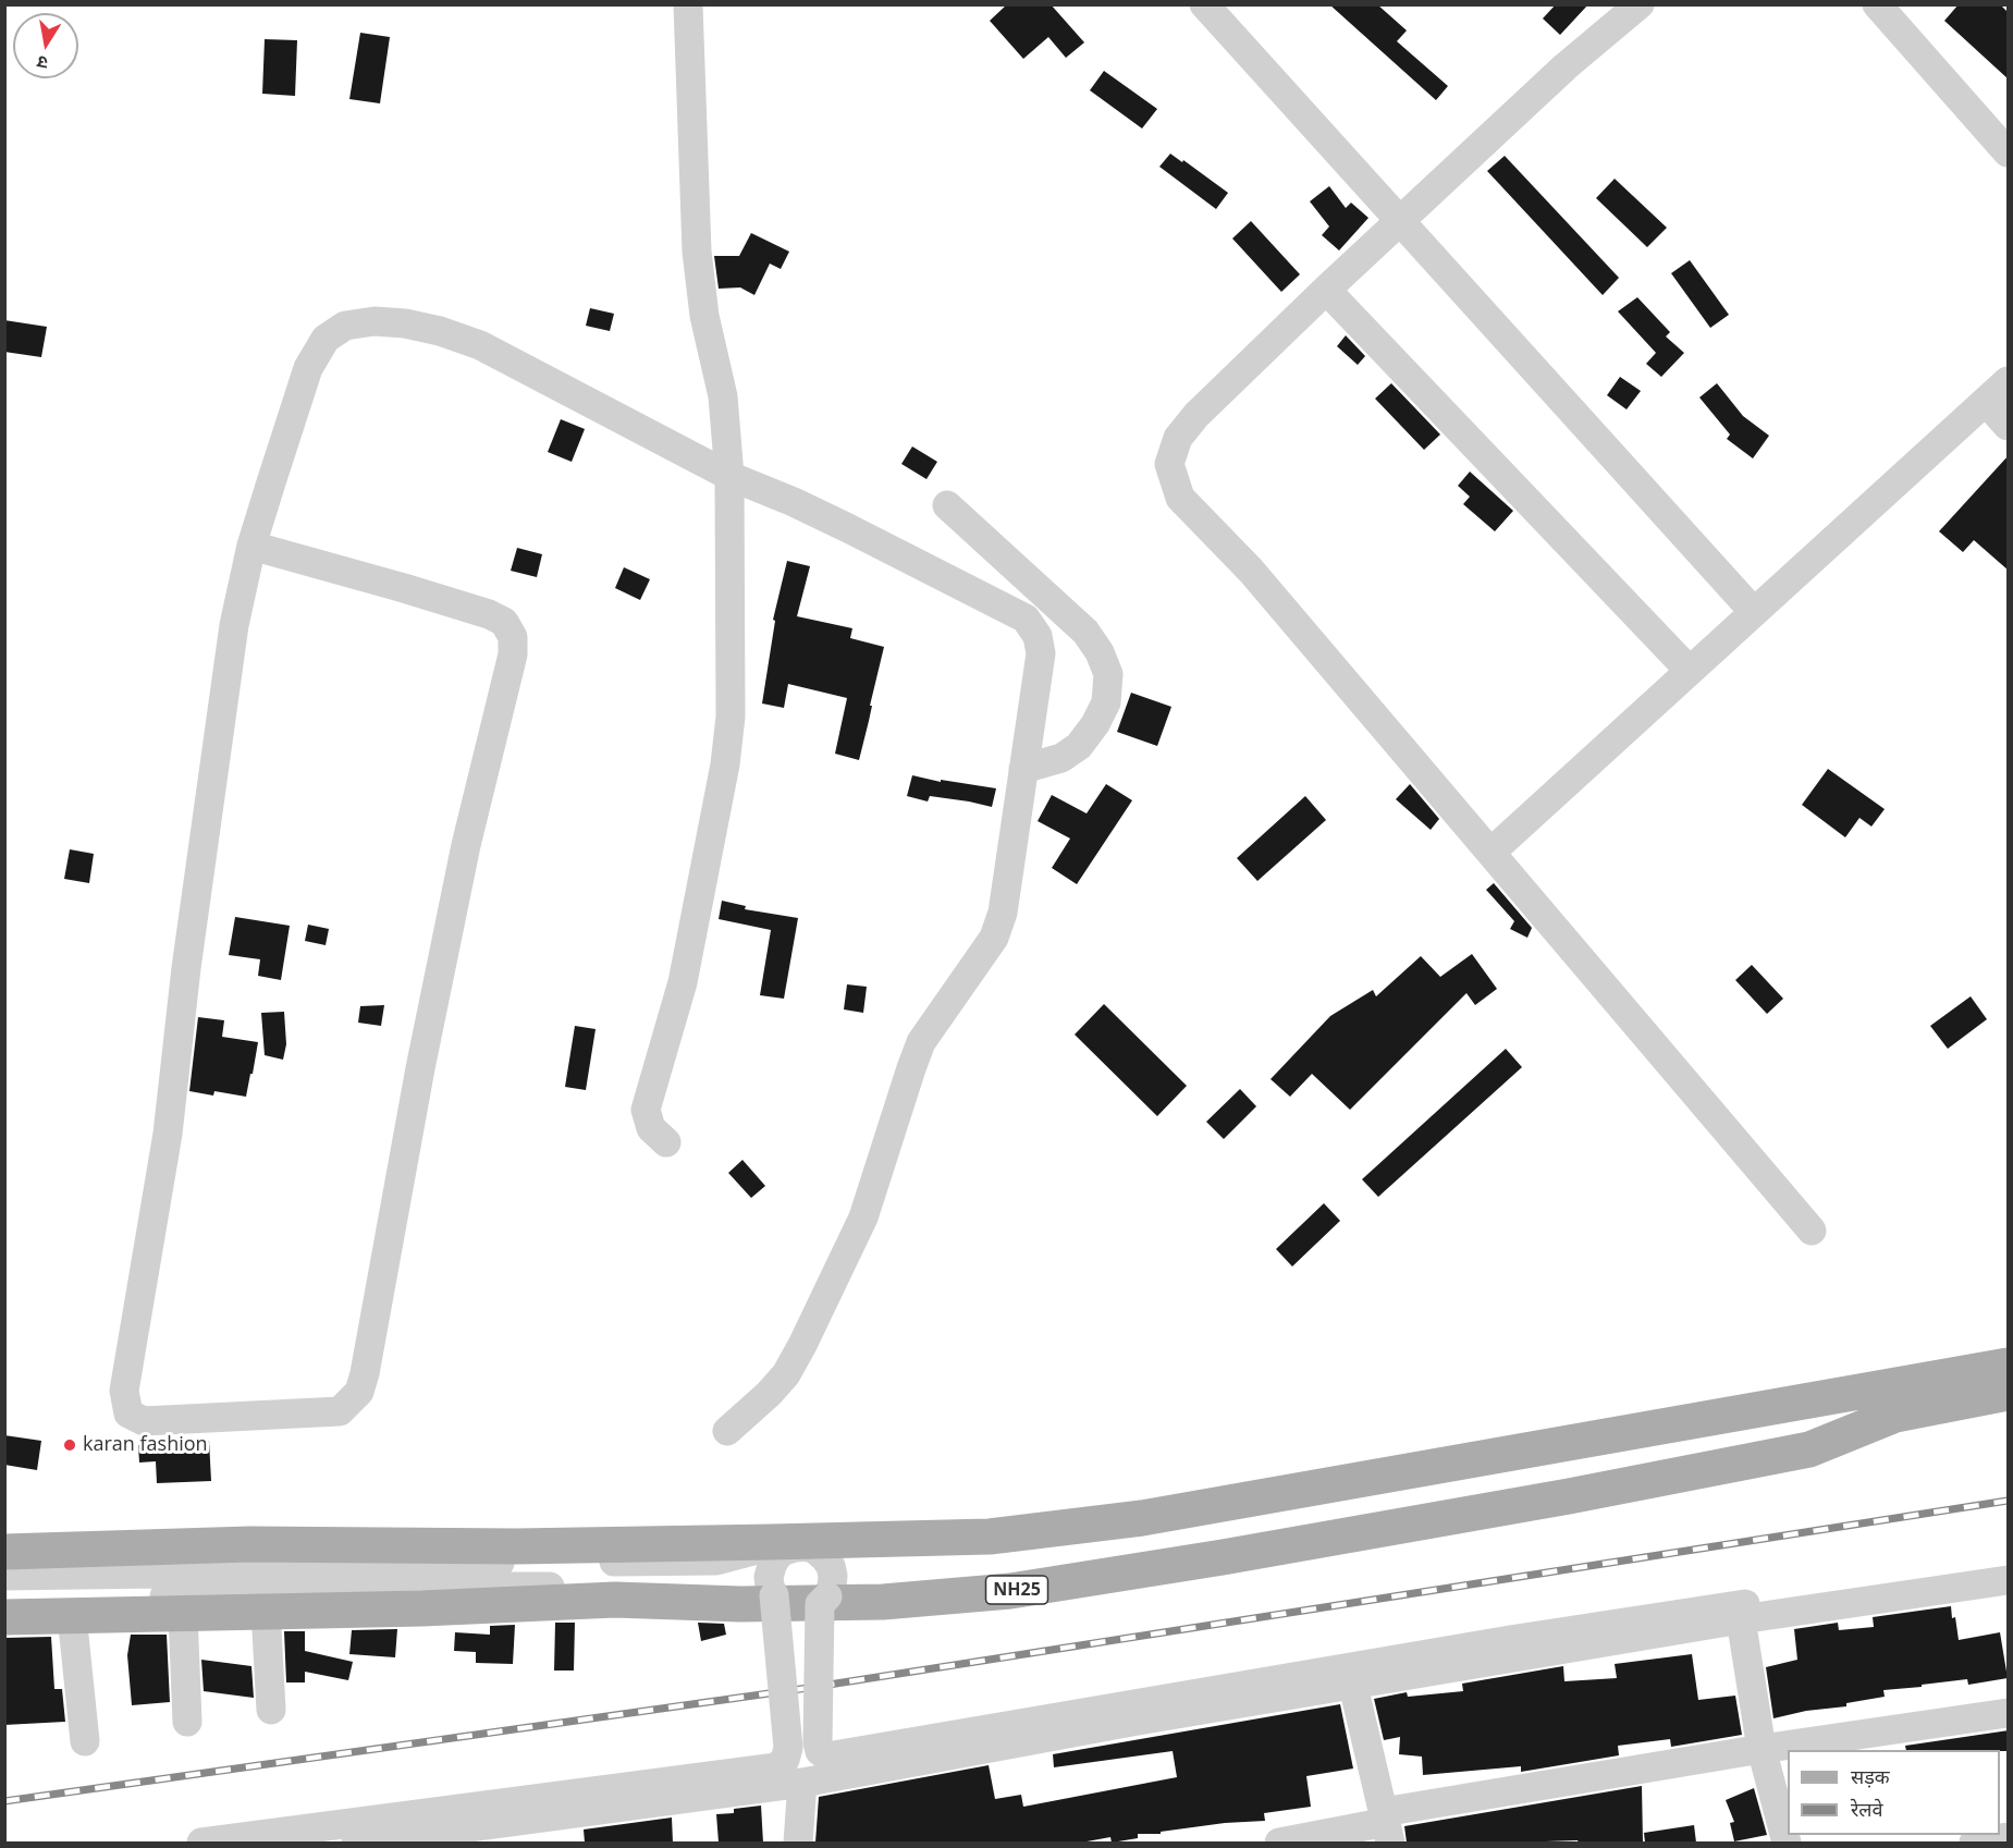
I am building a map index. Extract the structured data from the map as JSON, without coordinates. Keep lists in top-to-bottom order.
{
  "streets": {
    "main road": ["NH25"]
  },
  "places": ["karan fashion"],
  "legend": ["सड़क", "रेलवे"],
  "north": "bottom"
}
